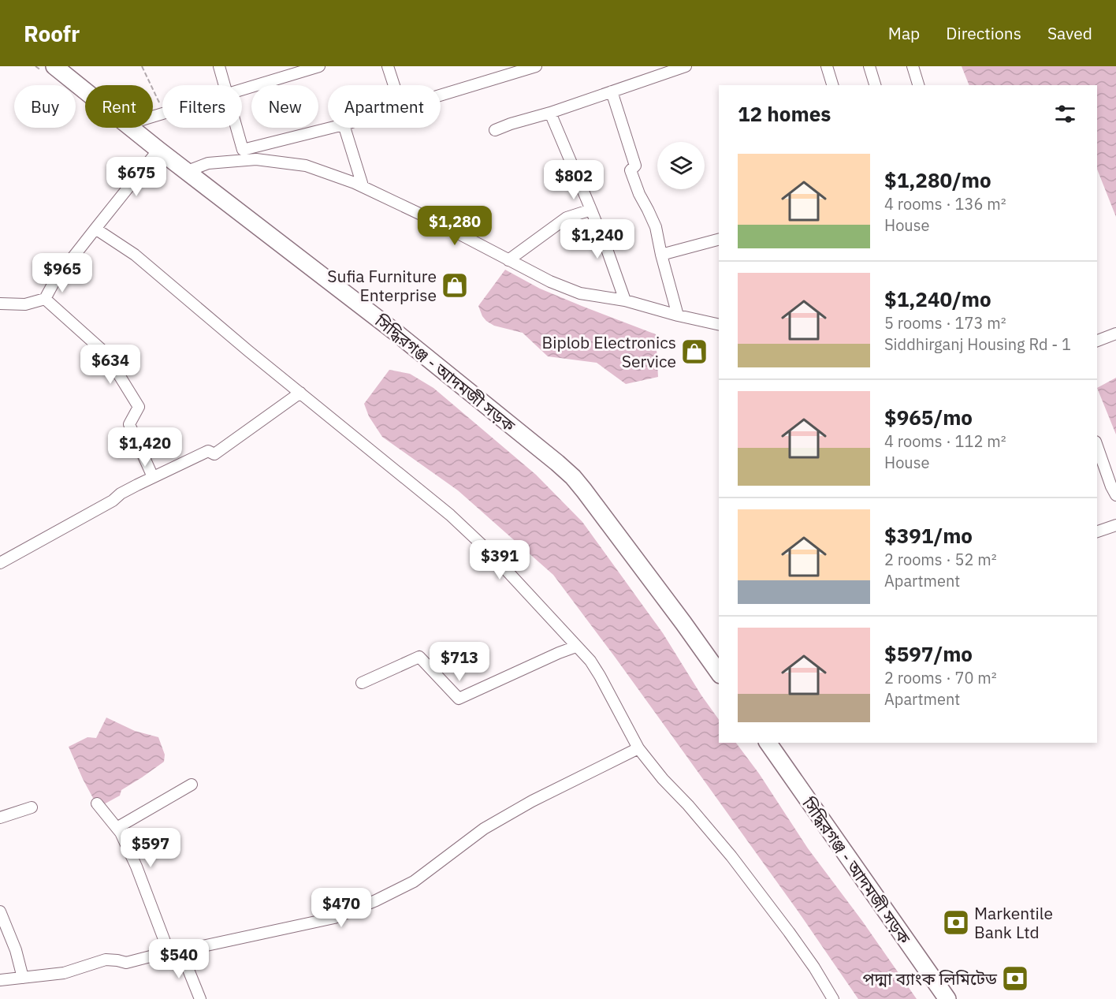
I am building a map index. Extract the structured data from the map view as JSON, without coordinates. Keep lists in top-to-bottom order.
{
  "streets": {
    "main road": ["সিদ্ধিরগঞ্জ - আদমজী সড়ক"]
  },
  "places": {
    "shop": ["Sufia Furniture Enterprise", "Biplob Electronics Service"],
    "bank": ["Markentile Bank Ltd", "পদ্মা ব্যাংক লিমিটেড"]
  },
  "page": {
    "header": "Roofr",
    "nav": ["Map", "Directions", "Saved"],
    "chip": [
      "Buy",
      "Rent",
      "Filters",
      "New",
      "Apartment"
    ],
    "heading": "12 homes",
    "list": [
      {
        "name": "$1,280/mo",
        "note": "4 rooms · 136 m² · House"
      },
      {
        "name": "$1,240/mo",
        "note": "5 rooms · 173 m² · Siddhirganj Housing Rd - 1"
      },
      {
        "name": "$965/mo",
        "note": "4 rooms · 112 m² · House"
      },
      {
        "name": "$391/mo",
        "note": "2 rooms · 52 m² · Apartment"
      },
      {
        "name": "$597/mo",
        "note": "2 rooms · 70 m² · Apartment"
      }
    ],
    "price": [
      "$675",
      "$802",
      "$1,280",
      "$1,240",
      "$965",
      "$634",
      "$1,420",
      "$391",
      "$713",
      "$597",
      "$470",
      "$540"
    ]
  }
}
